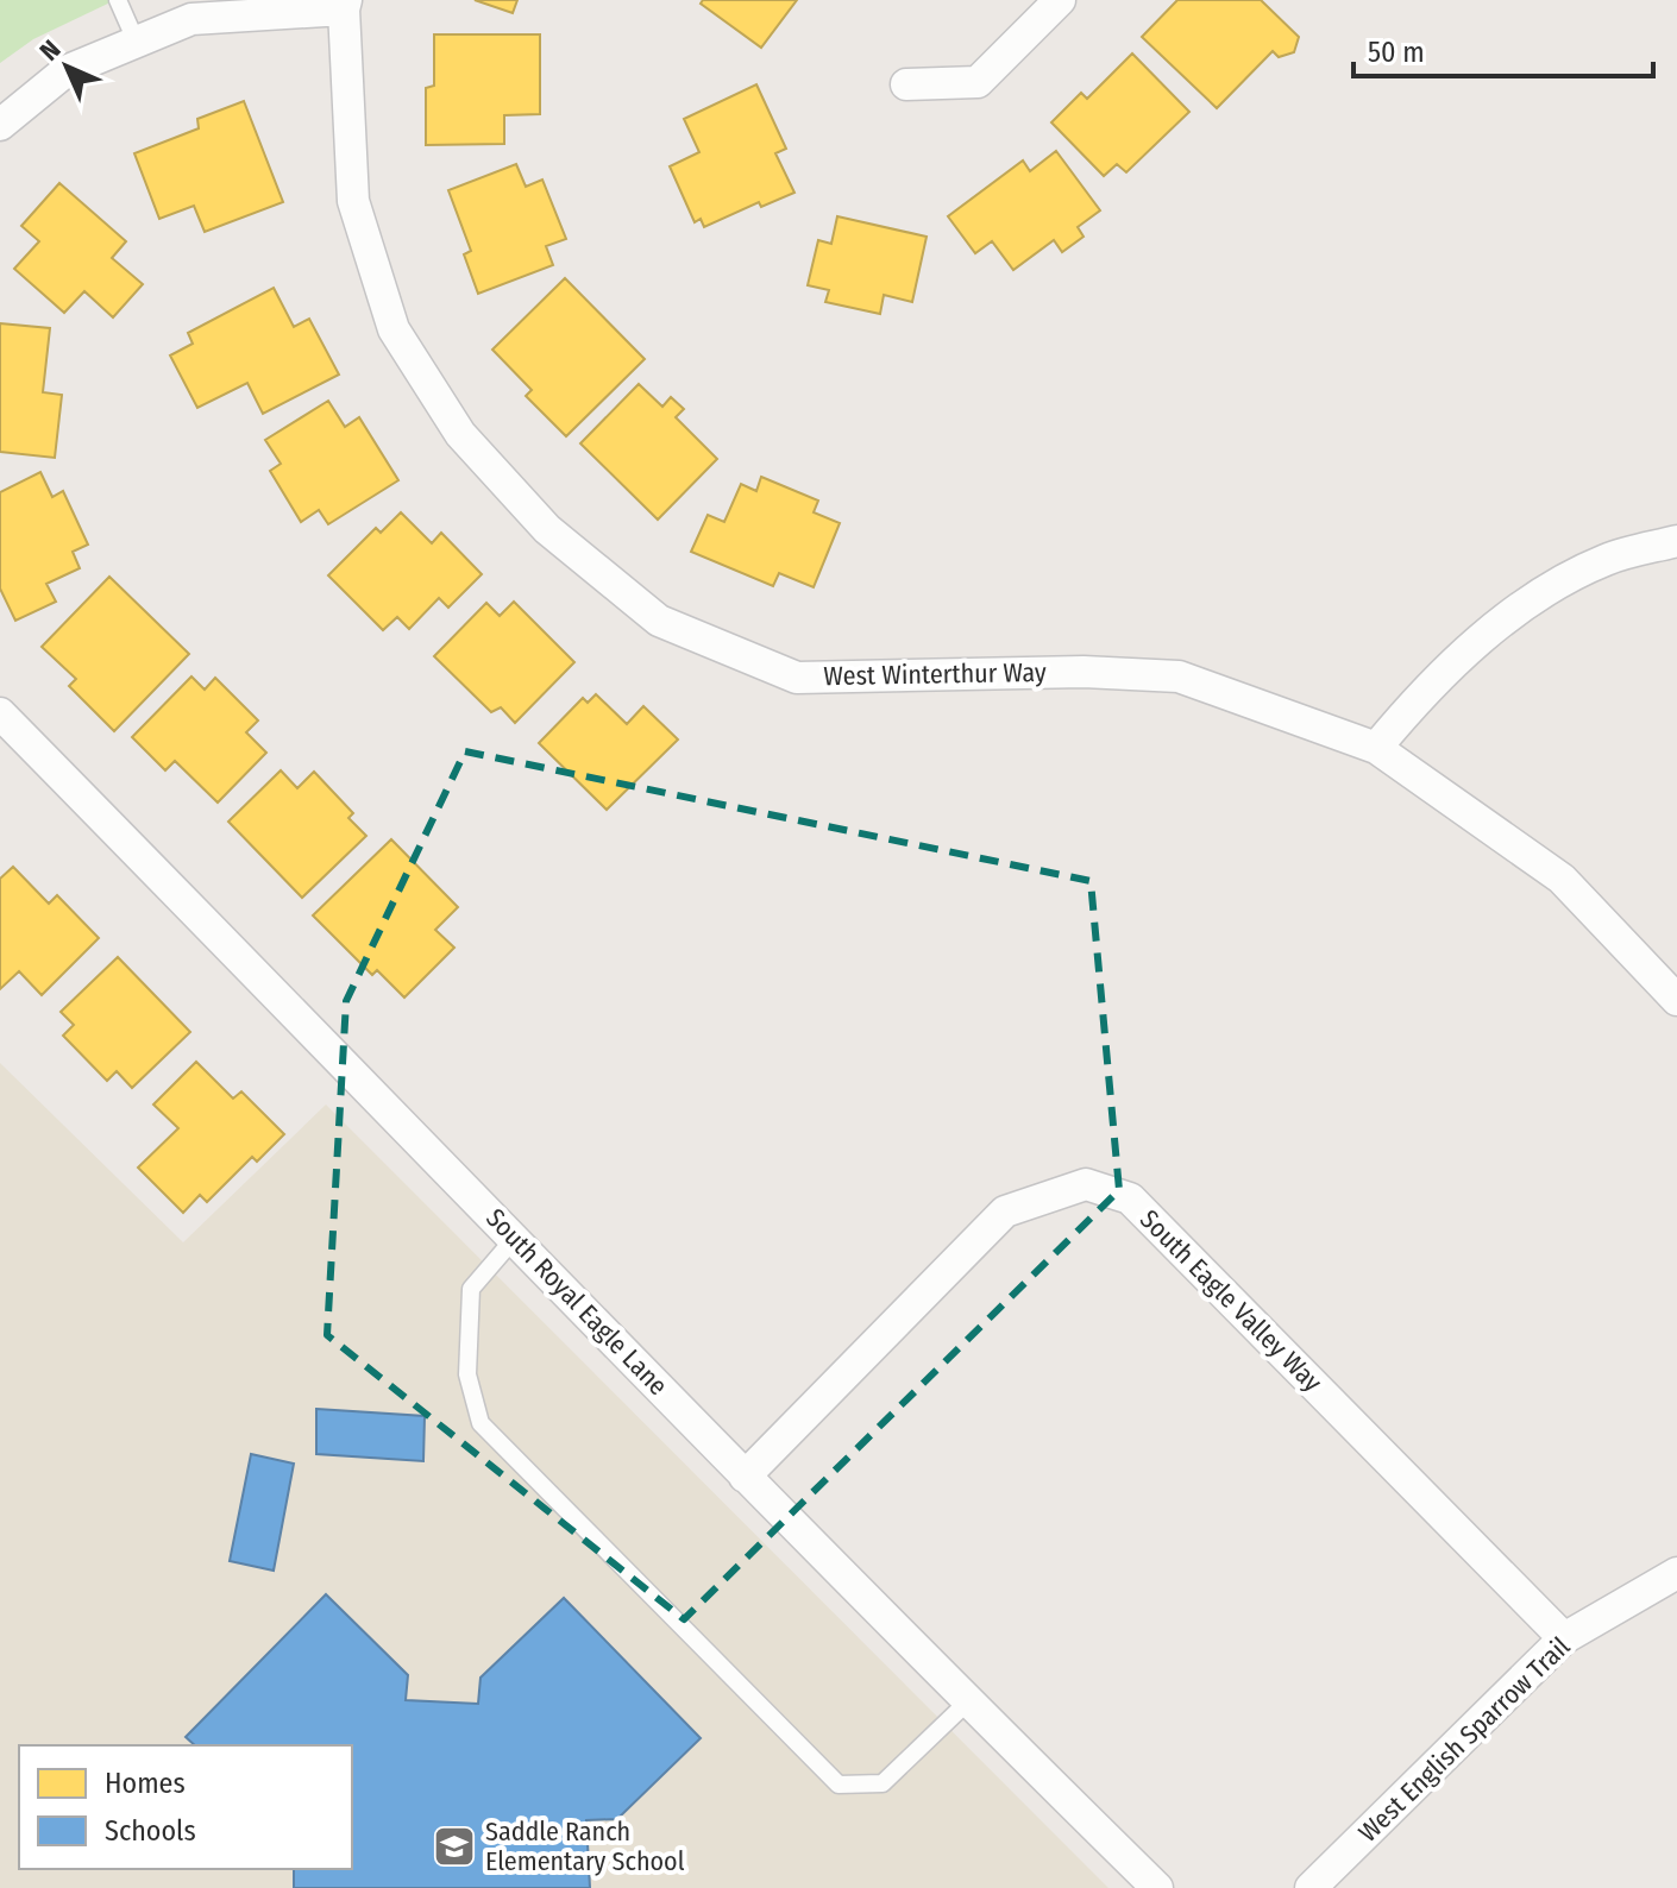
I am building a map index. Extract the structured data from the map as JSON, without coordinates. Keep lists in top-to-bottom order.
{
  "streets": {
    "street": [
      "West Winterthur Way",
      "South Eagle Valley Way",
      "South Royal Eagle Lane",
      "West English Sparrow Trail"
    ]
  },
  "crossings": [
    ["South Eagle Valley Way", "South Royal Eagle Lane"],
    ["South Eagle Valley Way", "West English Sparrow Trail"]
  ],
  "places": {
    "school or university": ["Saddle Ranch Elementary School"]
  },
  "legend": ["Homes", "Schools"],
  "scale_bar": "50 m",
  "north": "top left"
}
